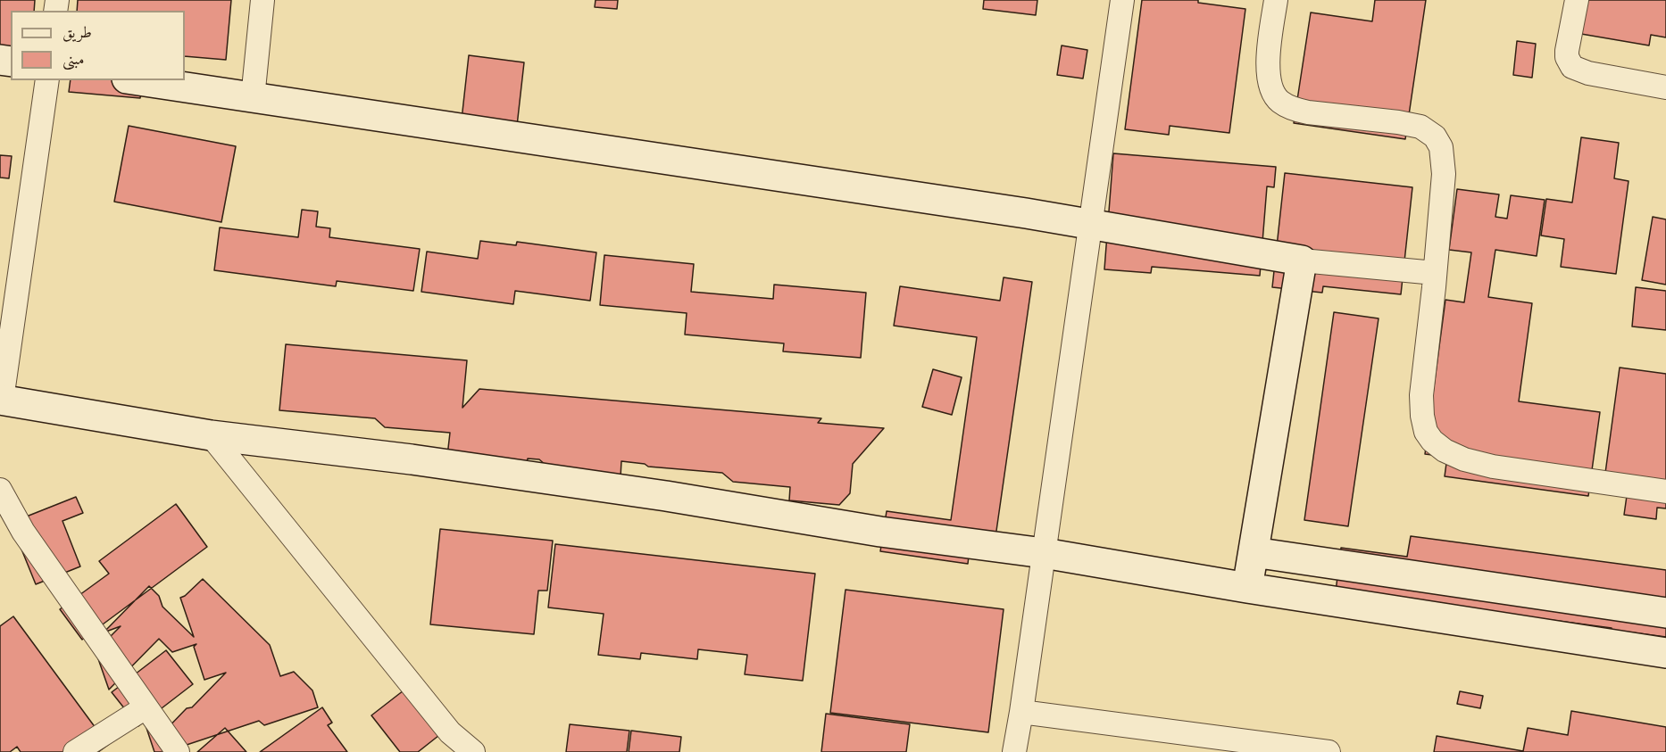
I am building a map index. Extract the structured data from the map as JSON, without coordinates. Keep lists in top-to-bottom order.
{
  "legend": ["طريق", "مبنى"]
}
